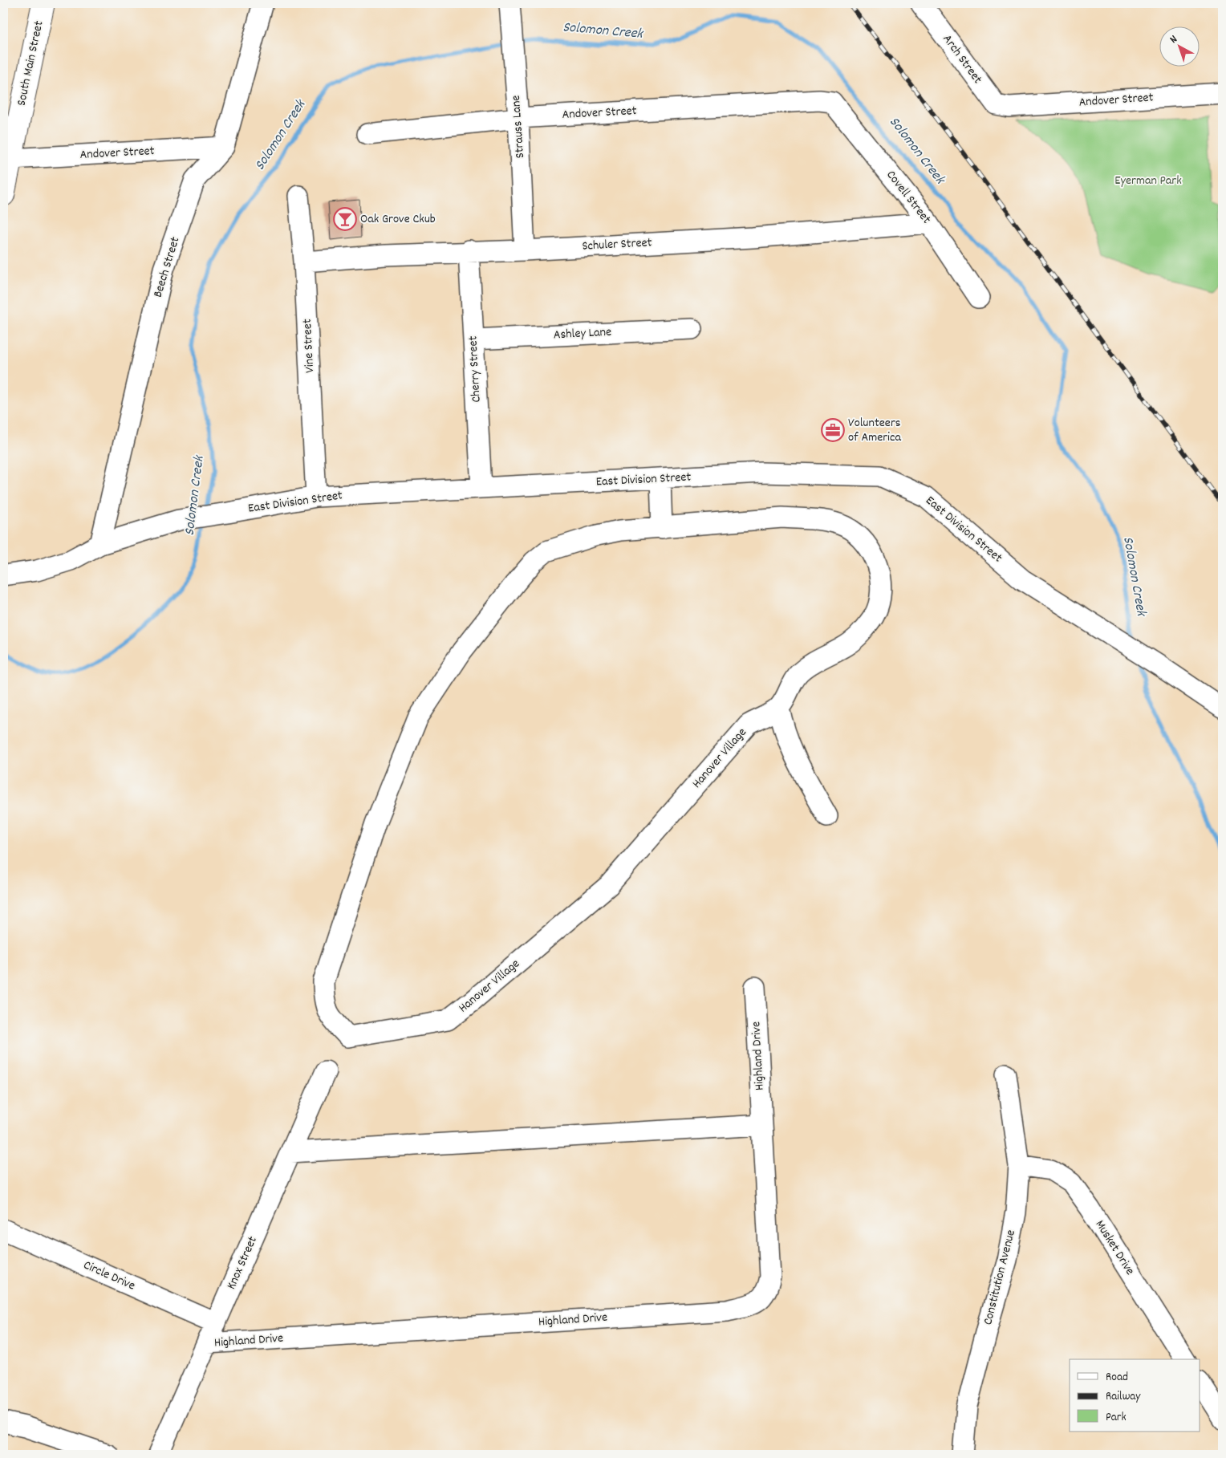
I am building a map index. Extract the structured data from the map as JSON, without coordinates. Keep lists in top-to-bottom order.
{
  "streets": {
    "main road": ["South Main Street"],
    "street": [
      "Arch Street",
      "Andover Street",
      "Strauss Lane",
      "Covell Street",
      "Schuler Street",
      "Beech Street",
      "Ashley Lane",
      "Vine Street",
      "Cherry Street",
      "East Division Street",
      "Hanover Village",
      "Highland Drive",
      "Musket Drive",
      "Knox Street",
      "Circle Drive",
      "Constitution Avenue"
    ]
  },
  "crossings": [
    ["Arch Street", "Andover Street"],
    ["South Main Street", "Andover Street"],
    ["Andover Street", "Strauss Lane"],
    ["Andover Street", "Covell Street"],
    ["Andover Street", "Beech Street"],
    ["Strauss Lane", "Schuler Street"],
    ["Covell Street", "Schuler Street"],
    ["Schuler Street", "Vine Street"],
    ["Schuler Street", "Cherry Street"],
    ["Beech Street", "East Division Street"],
    ["Ashley Lane", "Cherry Street"],
    ["Vine Street", "East Division Street"],
    ["Cherry Street", "East Division Street"],
    ["Highland Drive", "Knox Street"],
    ["Musket Drive", "Constitution Avenue"],
    ["Knox Street", "Circle Drive"]
  ],
  "water": ["Solomon Creek"],
  "parks": ["Eyerman Park"],
  "places": {
    "bar": ["Oak Grove Ckub"],
    "office": ["Volunteers of America"]
  },
  "legend": ["Road", "Railway", "Park"],
  "north": "top left"
}
